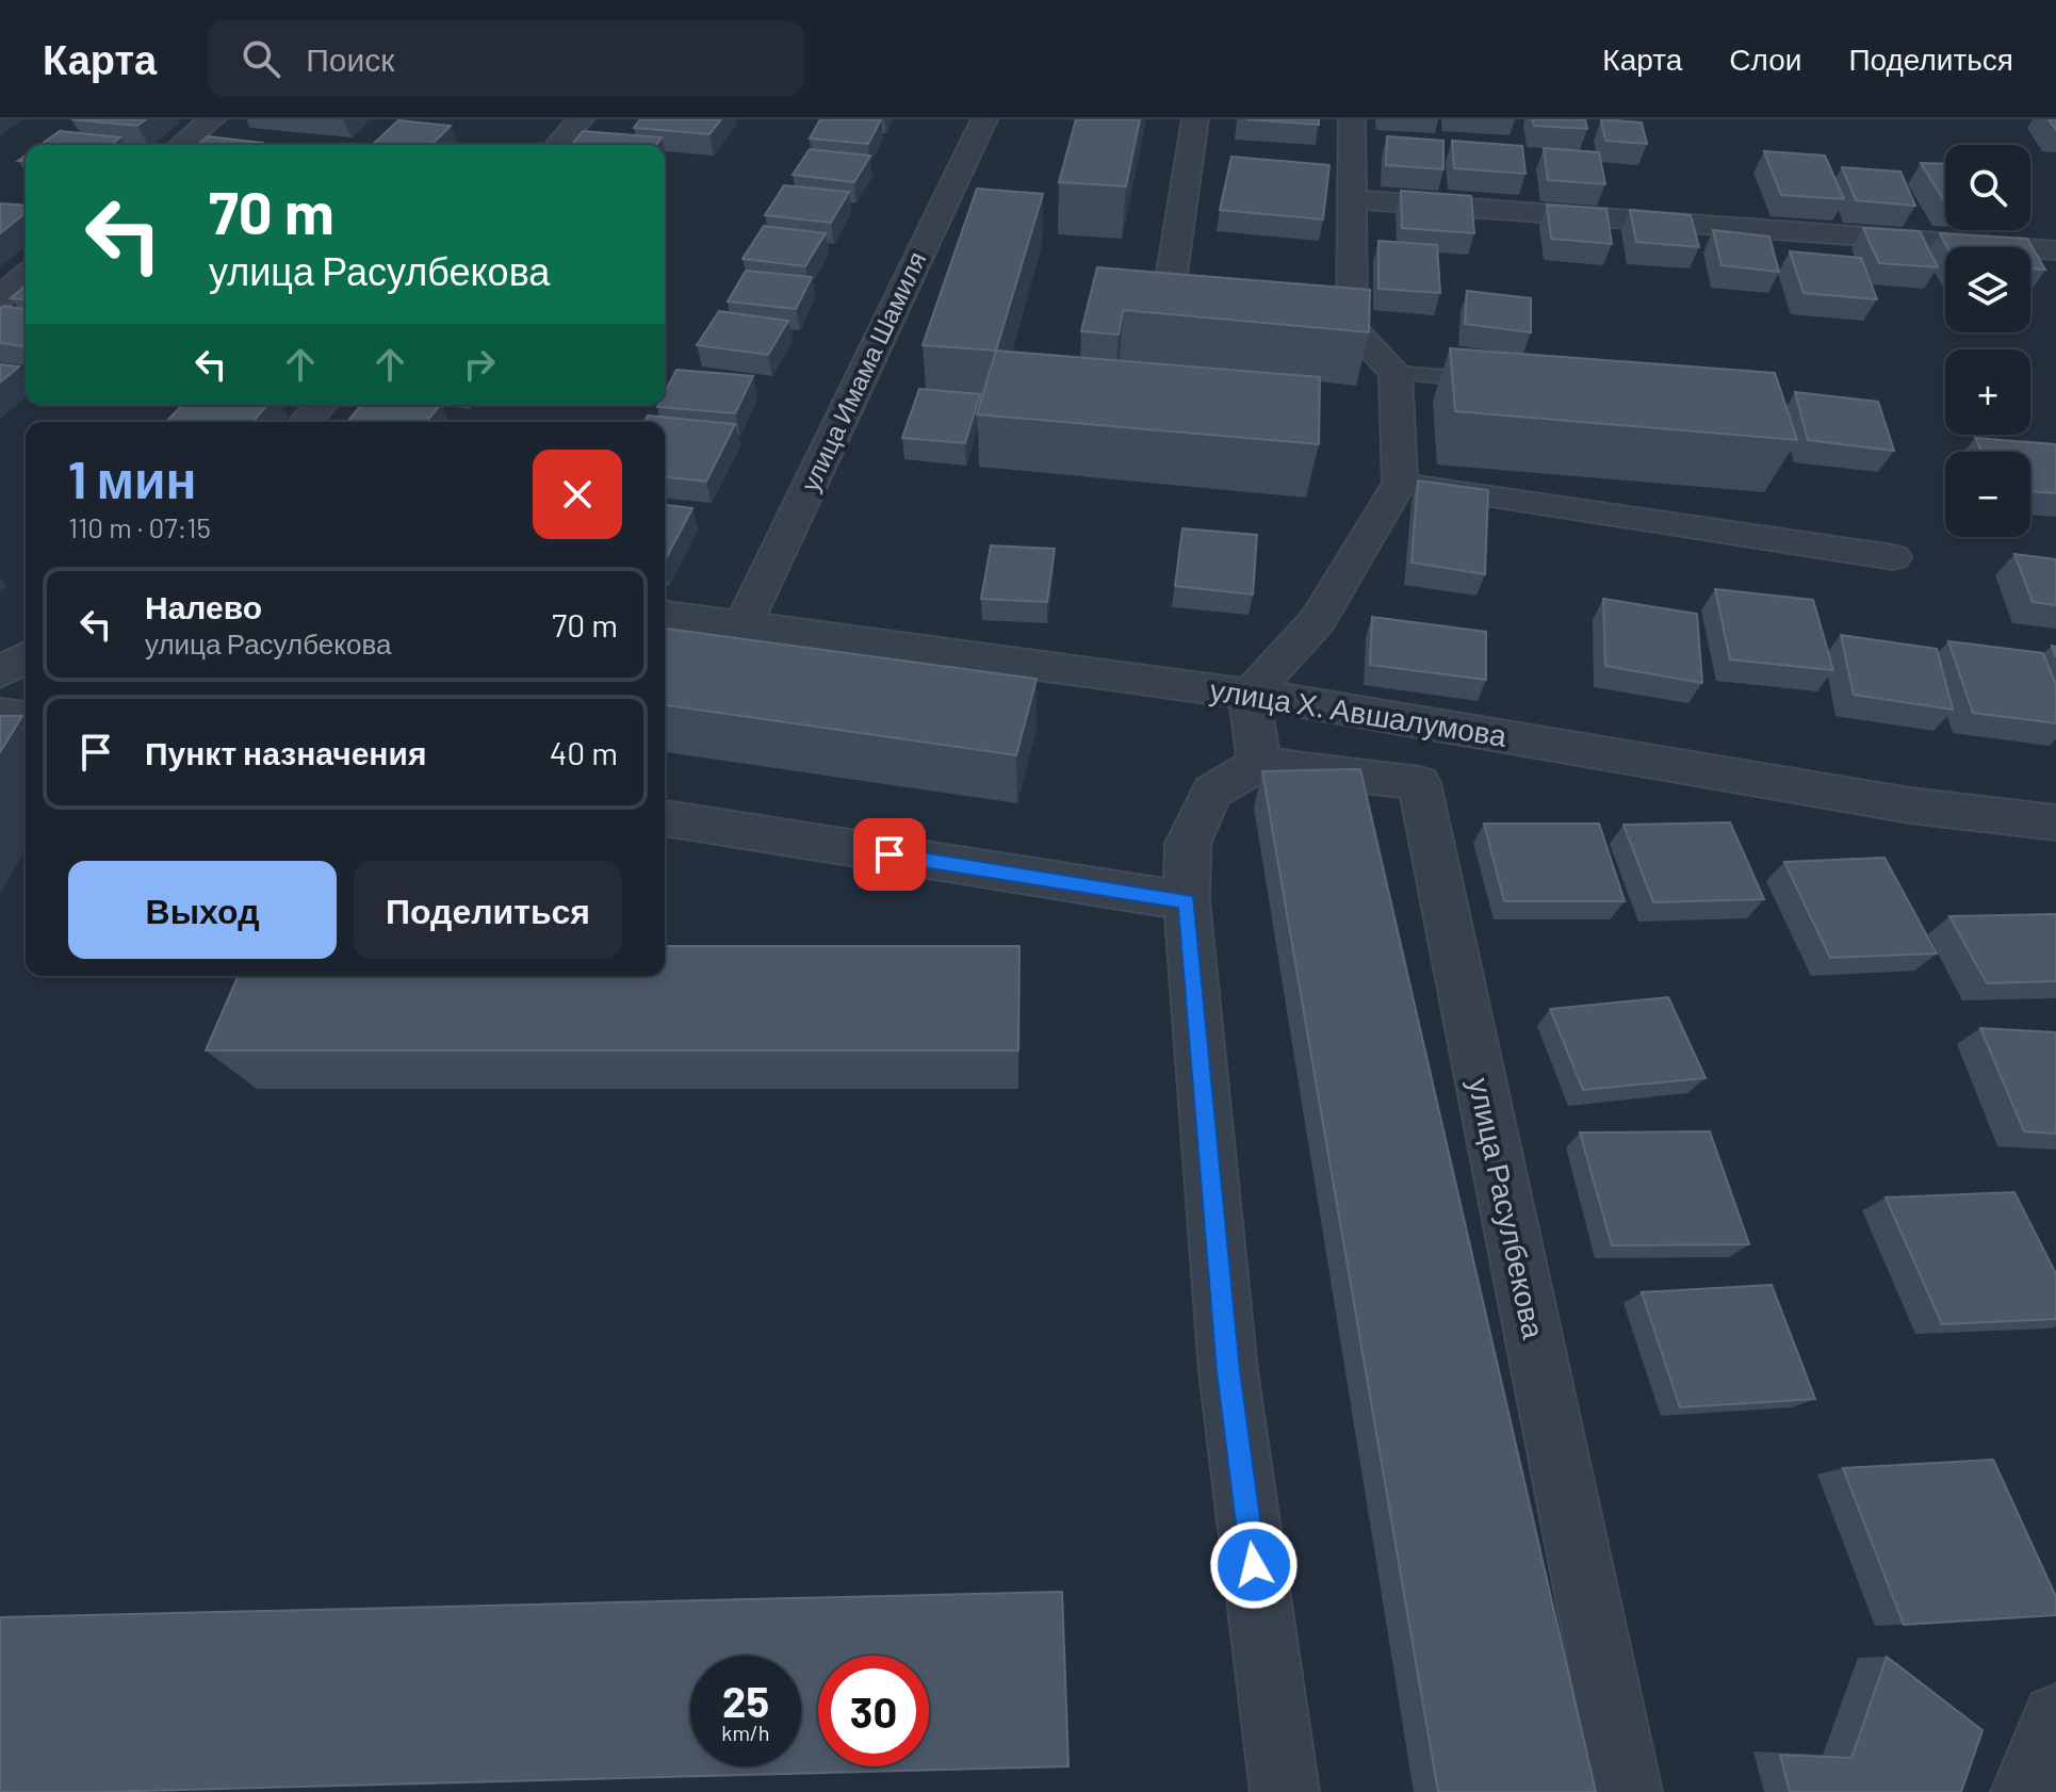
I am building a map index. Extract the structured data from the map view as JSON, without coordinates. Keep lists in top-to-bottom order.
{
  "streets": {
    "street": ["улица Имама Шамиля", "улица Х. Авшалумова", "улица Расулбекова"]
  },
  "crossings": [
    ["улица Имама Шамиля", "улица Х. Авшалумова"]
  ],
  "page": {
    "header": "Карта",
    "search": "Поиск",
    "nav": ["Карта", "Слои", "Поделиться"],
    "map_buttons": ["+", "−"],
    "turn": ["70 m", "улица Расулбекова"],
    "heading": ["1 мин", "110 m · 07:15"],
    "list": [
      {
        "name": "Налево",
        "note": "улица Расулбекова",
        "value": "70 m"
      },
      {
        "name": "Пункт назначения",
        "value": "40 m"
      }
    ],
    "buttons": ["Выход", "Поделиться"],
    "speed": "25 km/h",
    "limit": "30"
  }
}
